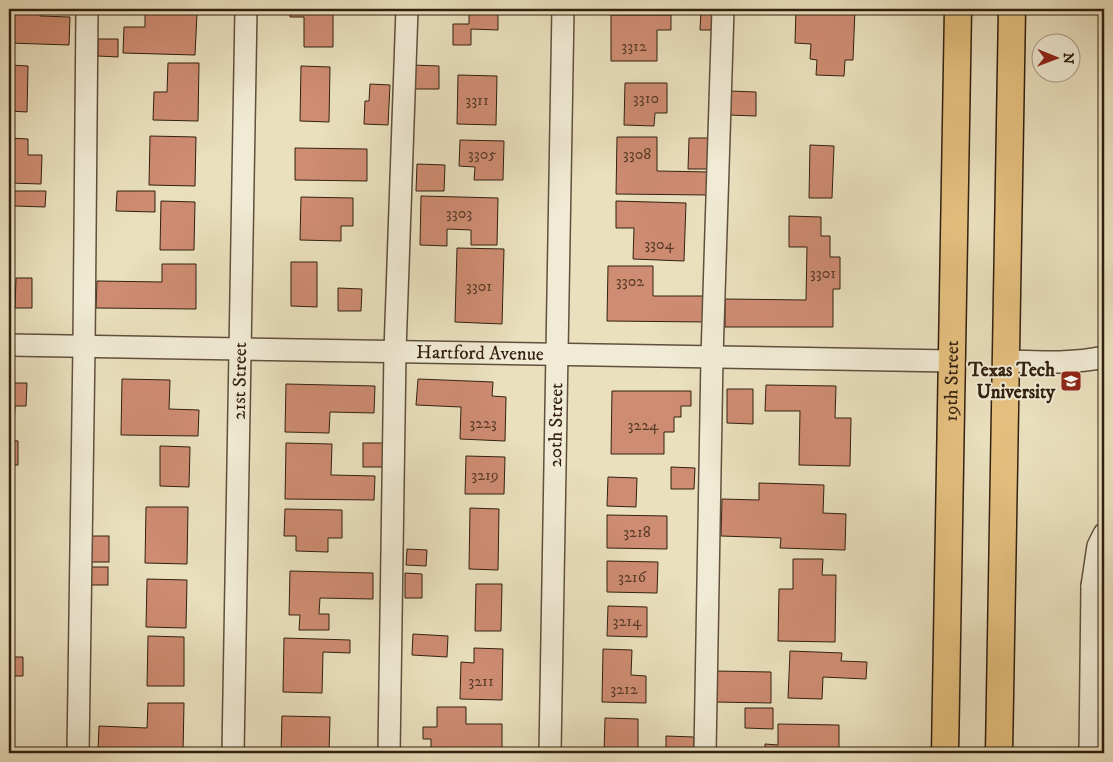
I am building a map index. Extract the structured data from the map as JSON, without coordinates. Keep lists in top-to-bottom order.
{
  "streets": {
    "main road": ["19th Street"],
    "street": ["Hartford Avenue", "21st Street", "20th Street"]
  },
  "crossings": [
    ["Hartford Avenue", "21st Street"],
    ["Hartford Avenue", "19th Street"],
    ["Hartford Avenue", "20th Street"]
  ],
  "places": {
    "school or university": ["Texas Tech University"]
  },
  "house_numbers": [
    "3312",
    "3310",
    "3311",
    "3305",
    "3308",
    "3303",
    "3304",
    "3301",
    "3302",
    "3301",
    "3223",
    "3224",
    "3219",
    "3218",
    "3216",
    "3214",
    "3211",
    "3212"
  ],
  "north": "right"
}
